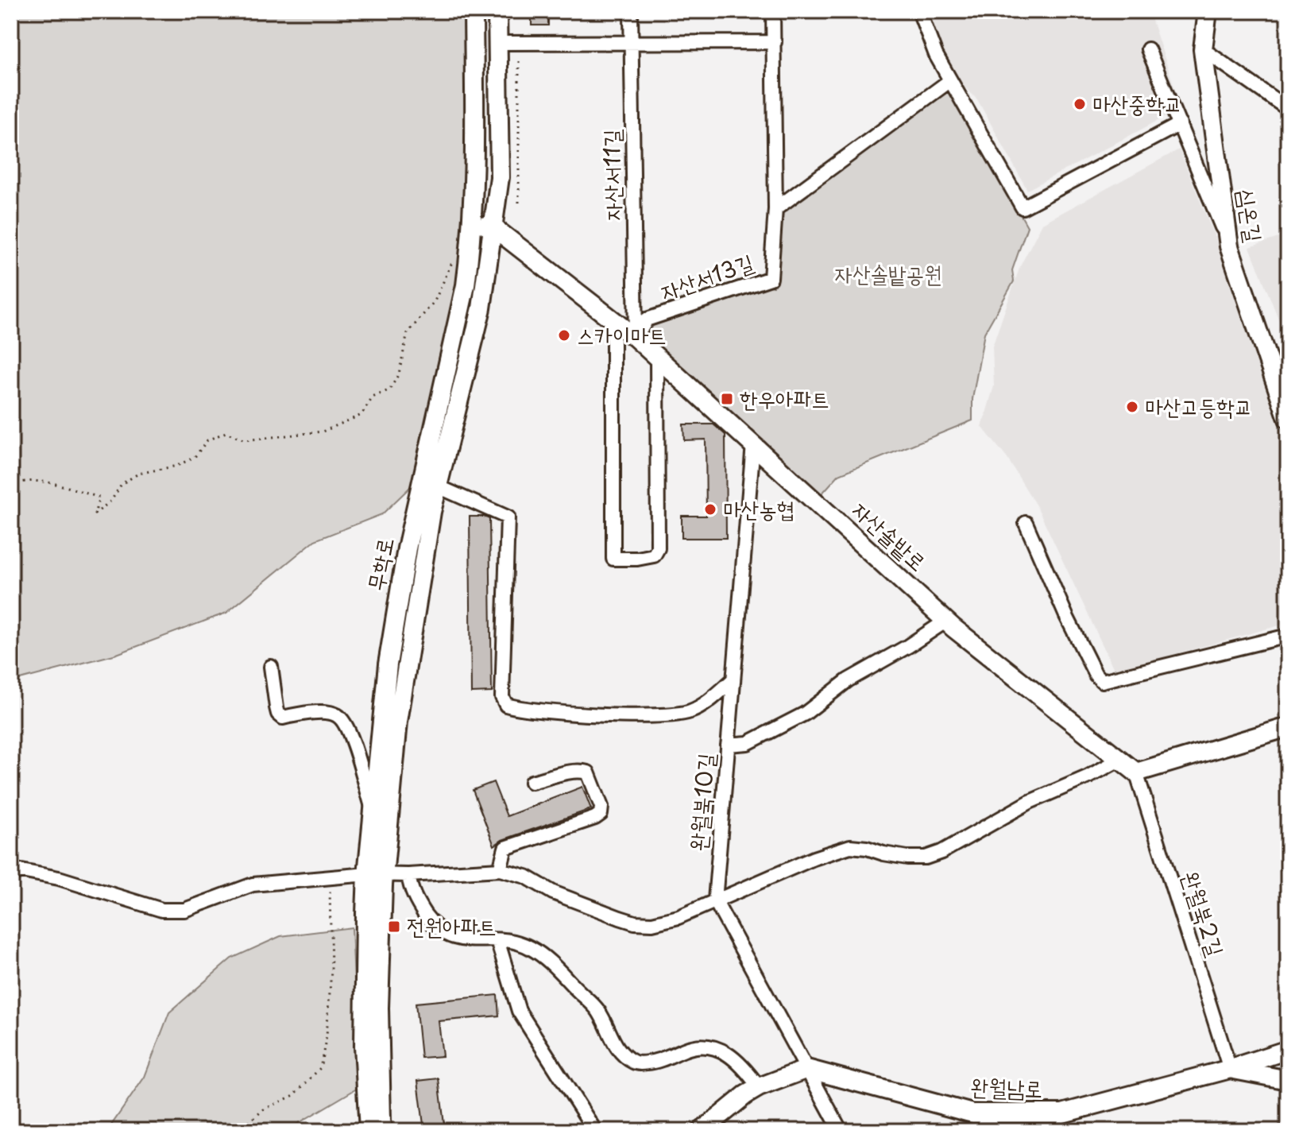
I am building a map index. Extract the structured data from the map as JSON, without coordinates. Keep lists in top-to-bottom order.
{
  "streets": {
    "main road": [
      "심온길",
      "자산솔밭로",
      "무학로",
      "완월남로"
    ],
    "street": [
      "자산서11길",
      "자산서13길",
      "완월북10길",
      "완월북2길"
    ]
  },
  "crossings": [
    ["자산서11길", "자산서13길"],
    ["자산서11길", "자산솔밭로"],
    ["자산서13길", "자산솔밭로"],
    ["자산솔밭로", "무학로"],
    ["자산솔밭로", "완월북10길"],
    ["자산솔밭로", "완월북2길"],
    ["완월북2길", "완월남로"]
  ],
  "parks": ["자산솔밭공원"],
  "places": {
    "other": [
      "마산중학교",
      "스카이마트",
      "마산고등학교",
      "마산농협"
    ],
    "transit": ["한우아파트", "전원아파트"]
  }
}
